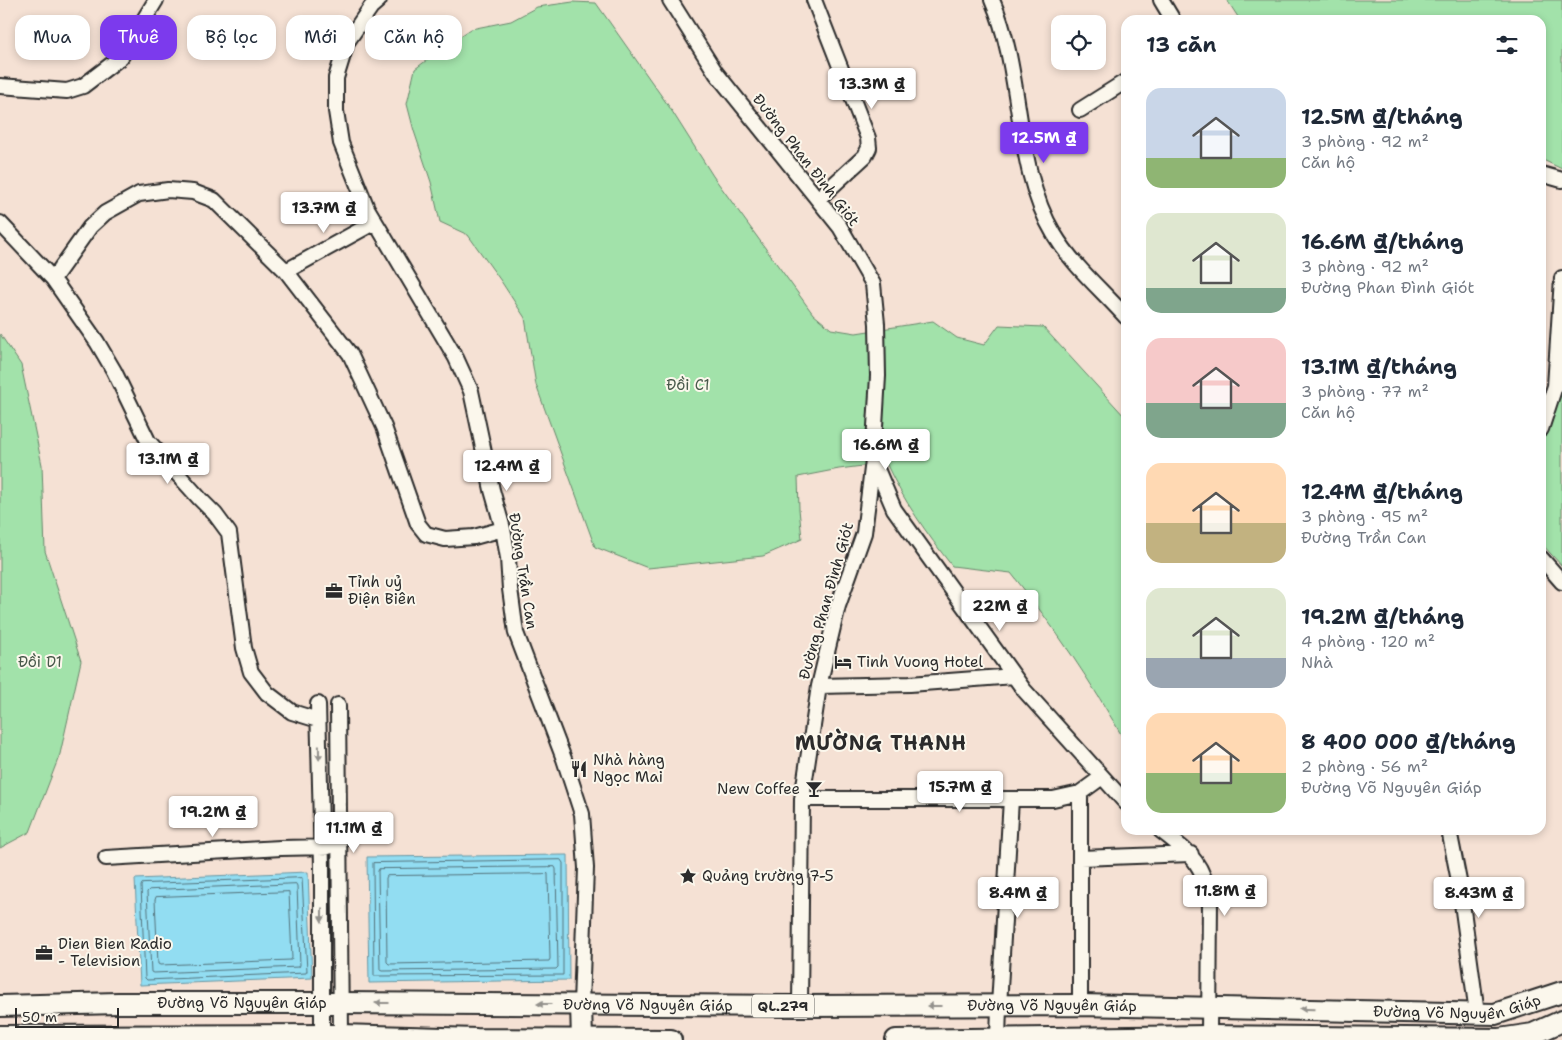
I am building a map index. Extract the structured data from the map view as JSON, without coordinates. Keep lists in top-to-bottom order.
{
  "streets": {
    "highway": ["Đường Võ Nguyên Giáp", "QL.279"],
    "street": ["Đường Phan Đình Giót", "Đường Trần Can"]
  },
  "crossings": [
    ["Đường Phan Đình Giót", "Đường Võ Nguyên Giáp"],
    ["Đường Trần Can", "Đường Võ Nguyên Giáp"]
  ],
  "districts": ["MƯỜNG THANH"],
  "parks": ["Đồi C1", "Đồi D1"],
  "places": {
    "office": ["Tỉnh uỷ Điện Biên", "Dien Bien Radio - Television"],
    "hotel": ["Tinh Vuong Hotel"],
    "restaurant": ["Nhà hàng Ngọc Mai"],
    "bar": ["New Coffee"],
    "place": ["Quảng trường 7-5"]
  },
  "scale_bar": "50 m",
  "page": {
    "chip": [
      "Mua",
      "Thuê",
      "Bộ lọc",
      "Mới",
      "Căn hộ"
    ],
    "heading": "13 căn",
    "price": [
      "13.3M ₫",
      "12.5M ₫",
      "13.7M ₫",
      "16.6M ₫",
      "13.1M ₫",
      "12.4M ₫",
      "22M ₫",
      "15.7M ₫",
      "19.2M ₫",
      "11.1M ₫",
      "11.8M ₫",
      "8.4M ₫",
      "8.43M ₫"
    ],
    "list": [
      {
        "name": "12.5M ₫/tháng",
        "note": "3 phòng · 92 m² · Căn hộ"
      },
      {
        "name": "16.6M ₫/tháng",
        "note": "3 phòng · 92 m² · Đường Phan Đình Giót"
      },
      {
        "name": "13.1M ₫/tháng",
        "note": "3 phòng · 77 m² · Căn hộ"
      },
      {
        "name": "12.4M ₫/tháng",
        "note": "3 phòng · 95 m² · Đường Trần Can"
      },
      {
        "name": "19.2M ₫/tháng",
        "note": "4 phòng · 120 m² · Nhà"
      },
      {
        "name": "8 400 000 ₫/tháng",
        "note": "2 phòng · 56 m² · Đường Võ Nguyên Giáp"
      }
    ],
    "scale": "50 m"
  }
}
